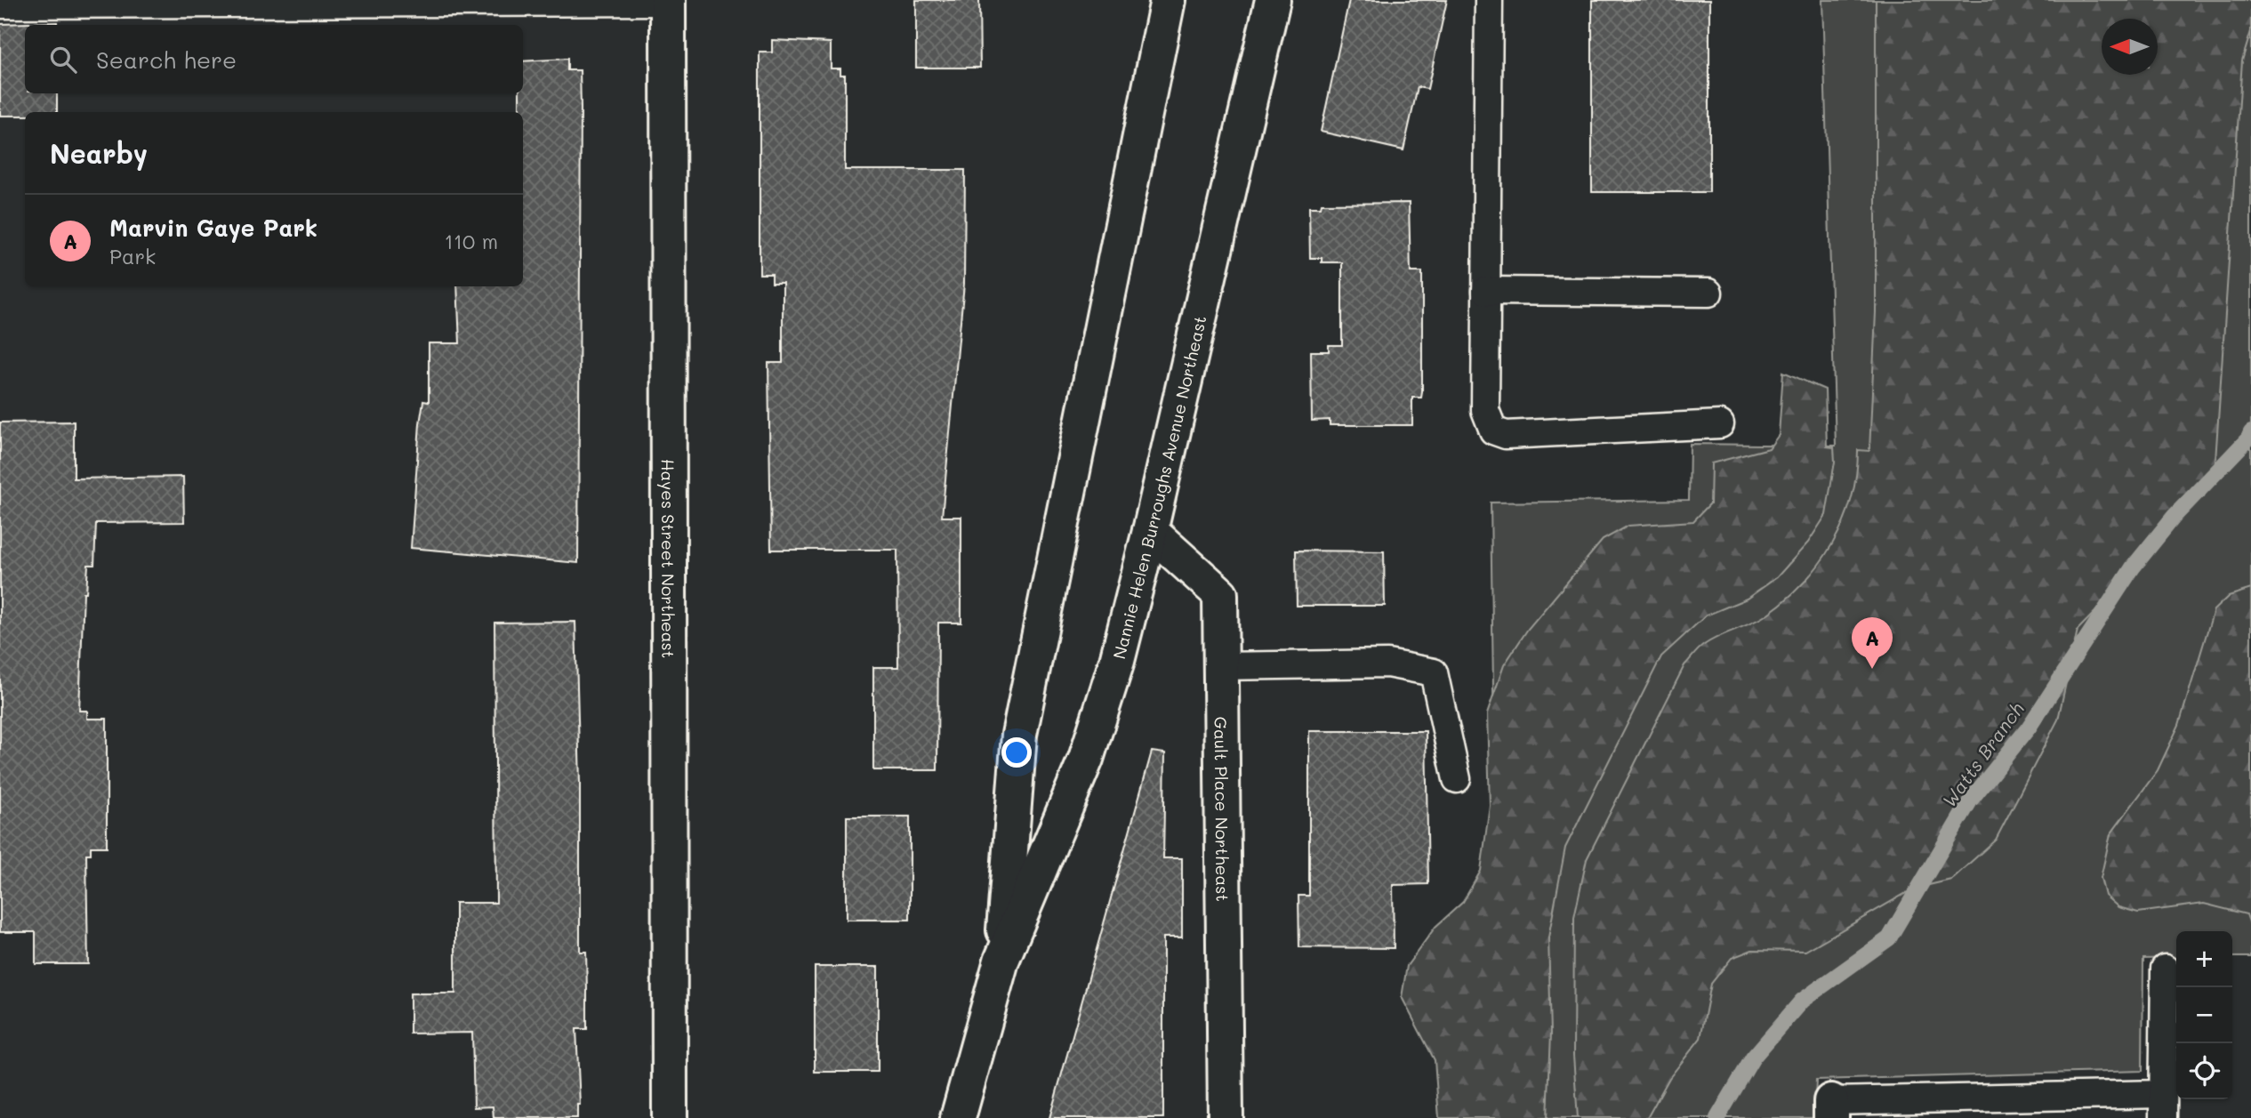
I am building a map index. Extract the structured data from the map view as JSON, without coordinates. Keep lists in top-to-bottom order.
{
  "streets": {
    "main road": ["Nannie Helen Burroughs Avenue Northeast", "Hayes Street Northeast", "Gault Place Northeast"]
  },
  "crossings": [
    ["Nannie Helen Burroughs Avenue Northeast", "Gault Place Northeast"]
  ],
  "water": ["Watts Branch"],
  "north": "left",
  "page": {
    "search": "Search here",
    "heading": "Nearby",
    "list": [
      {
        "mark": "A",
        "name": "Marvin Gaye Park",
        "note": "Park",
        "value": "110 m"
      }
    ],
    "pins": "A",
    "map_buttons": ["+", "−"]
  }
}
